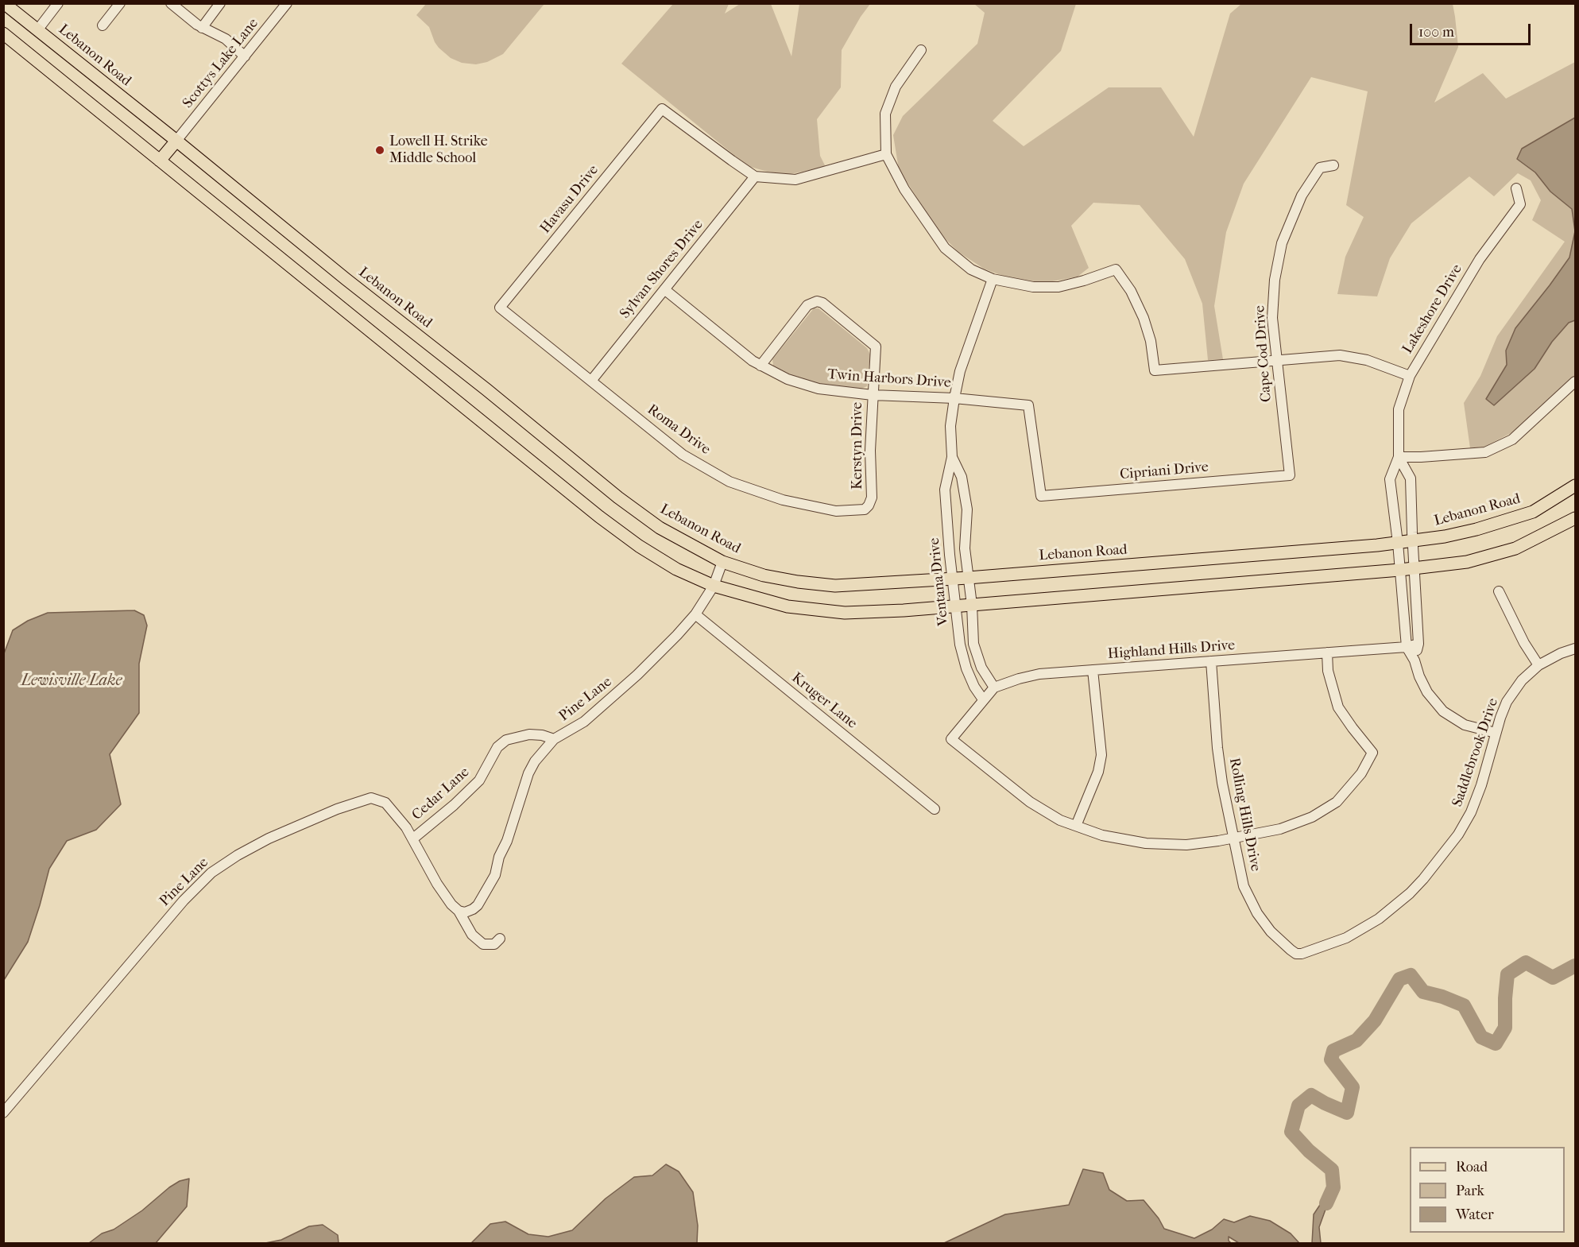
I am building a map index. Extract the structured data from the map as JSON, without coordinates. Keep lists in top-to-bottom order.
{
  "streets": {
    "main road": ["Lebanon Road"],
    "street": [
      "Scottys Lake Lane",
      "Havasu Drive",
      "Sylvan Shores Drive",
      "Lakeshore Drive",
      "Cape Cod Drive",
      "Twin Harbors Drive",
      "Roma Drive",
      "Kerstyn Drive",
      "Cipriani Drive",
      "Ventana Drive",
      "Highland Hills Drive",
      "Pine Lane",
      "Kruger Lane",
      "Saddlebrook Drive",
      "Cedar Lane",
      "Rolling Hills Drive"
    ]
  },
  "crossings": [
    ["Lebanon Road", "Scottys Lake Lane"],
    ["Lebanon Road", "Lakeshore Drive"],
    ["Lebanon Road", "Ventana Drive"],
    ["Lebanon Road", "Pine Lane"],
    ["Havasu Drive", "Sylvan Shores Drive"],
    ["Havasu Drive", "Roma Drive"],
    ["Sylvan Shores Drive", "Twin Harbors Drive"],
    ["Sylvan Shores Drive", "Roma Drive"],
    ["Lakeshore Drive", "Highland Hills Drive"],
    ["Lakeshore Drive", "Saddlebrook Drive"],
    ["Cape Cod Drive", "Cipriani Drive"],
    ["Twin Harbors Drive", "Kerstyn Drive"],
    ["Twin Harbors Drive", "Cipriani Drive"],
    ["Twin Harbors Drive", "Ventana Drive"],
    ["Roma Drive", "Kerstyn Drive"],
    ["Ventana Drive", "Highland Hills Drive"],
    ["Highland Hills Drive", "Rolling Hills Drive"],
    ["Pine Lane", "Kruger Lane"],
    ["Pine Lane", "Cedar Lane"],
    ["Saddlebrook Drive", "Rolling Hills Drive"]
  ],
  "water": ["Lewisville Lake"],
  "places": ["Lowell H. Strike Middle School"],
  "legend": ["Road", "Park", "Water"],
  "scale_bar": "100 m"
}
